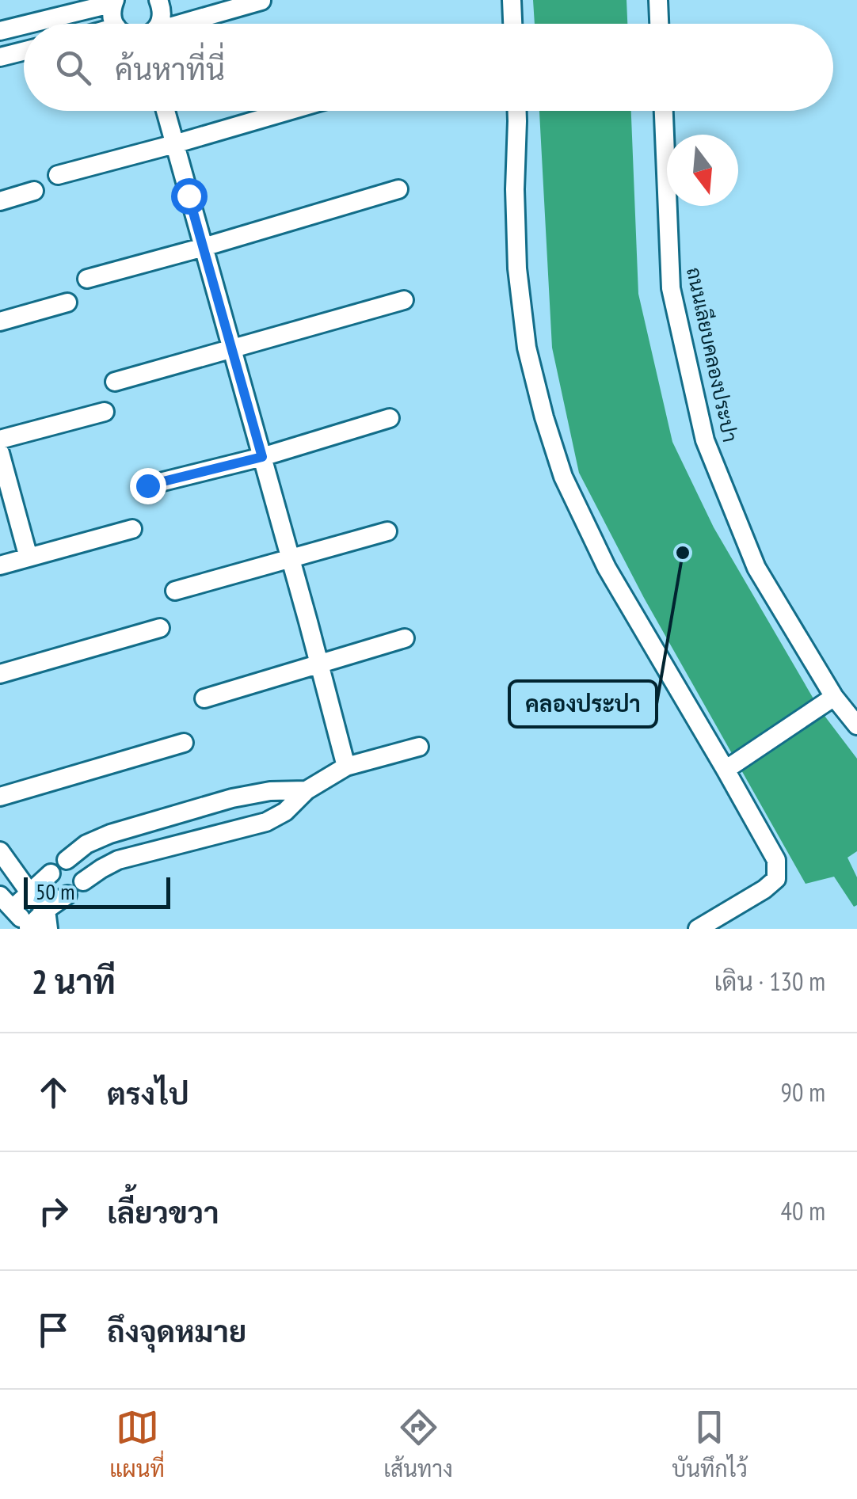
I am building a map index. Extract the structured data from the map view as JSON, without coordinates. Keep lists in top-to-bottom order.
{
  "streets": {
    "street": ["ถนนเลียบคลองประปา"]
  },
  "places": ["คลองประปา"],
  "scale_bar": "50 m",
  "north": "bottom",
  "page": {
    "search": "ค้นหาที่นี่",
    "scale": "50 m",
    "heading": ["2 นาที", "เดิน · 130 m"],
    "list": [
      ["ตรงไป", "90 m"],
      ["เลี้ยวขวา", "40 m"],
      "ถึงจุดหมาย"
    ],
    "nav": ["แผนที่", "เส้นทาง", "บันทึกไว้"]
  }
}
